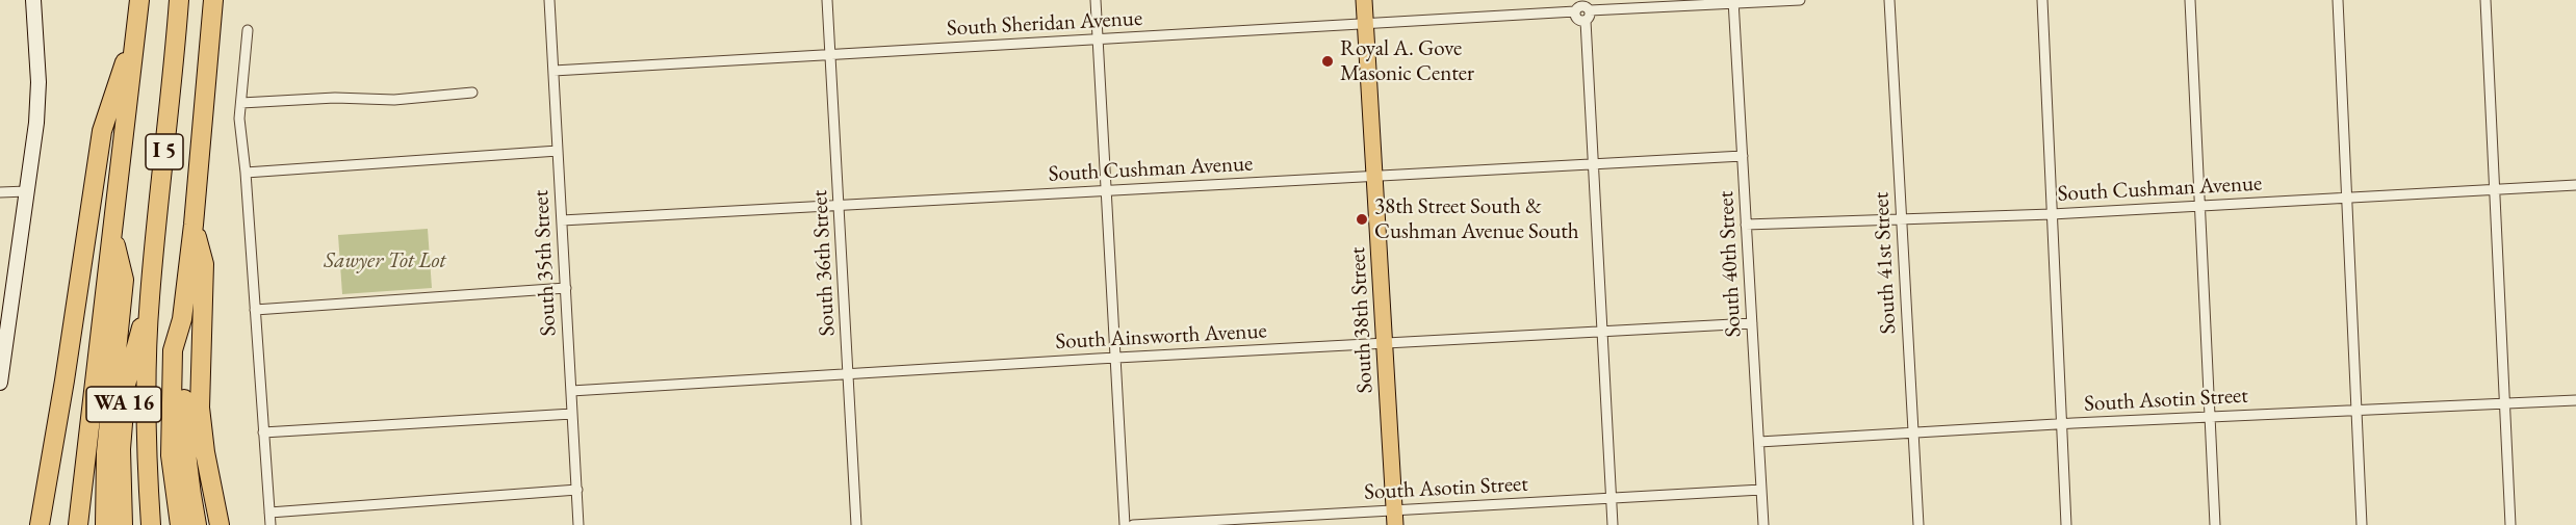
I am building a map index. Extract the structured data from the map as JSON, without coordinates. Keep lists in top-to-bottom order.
{
  "streets": {
    "highway": ["I 5", "WA 16"],
    "main road": ["South 38th Street"],
    "street": [
      "South Sheridan Avenue",
      "South Cushman Avenue",
      "South 35th Street",
      "South 36th Street",
      "South 41st Street",
      "South 40th Street",
      "South Ainsworth Avenue",
      "South Asotin Street"
    ]
  },
  "crossings": [
    ["South Sheridan Avenue", "South 35th Street"],
    ["South Sheridan Avenue", "South 36th Street"],
    ["South Sheridan Avenue", "South 40th Street"],
    ["South Sheridan Avenue", "South 38th Street"],
    ["I 5", "WA 16"],
    ["South Cushman Avenue", "South 35th Street"],
    ["South Cushman Avenue", "South 36th Street"],
    ["South Cushman Avenue", "South 41st Street"],
    ["South Cushman Avenue", "South 40th Street"],
    ["South Cushman Avenue", "South 38th Street"],
    ["South 35th Street", "South Ainsworth Avenue"],
    ["South 36th Street", "South Ainsworth Avenue"],
    ["South 41st Street", "South Asotin Street"],
    ["South 40th Street", "South Ainsworth Avenue"],
    ["South 40th Street", "South Asotin Street"],
    ["South 38th Street", "South Ainsworth Avenue"],
    ["South 38th Street", "South Asotin Street"]
  ],
  "parks": ["Sawyer Tot Lot"],
  "places": ["Royal A. Gove Masonic Center", "38th Street South & Cushman Avenue South"]
}
